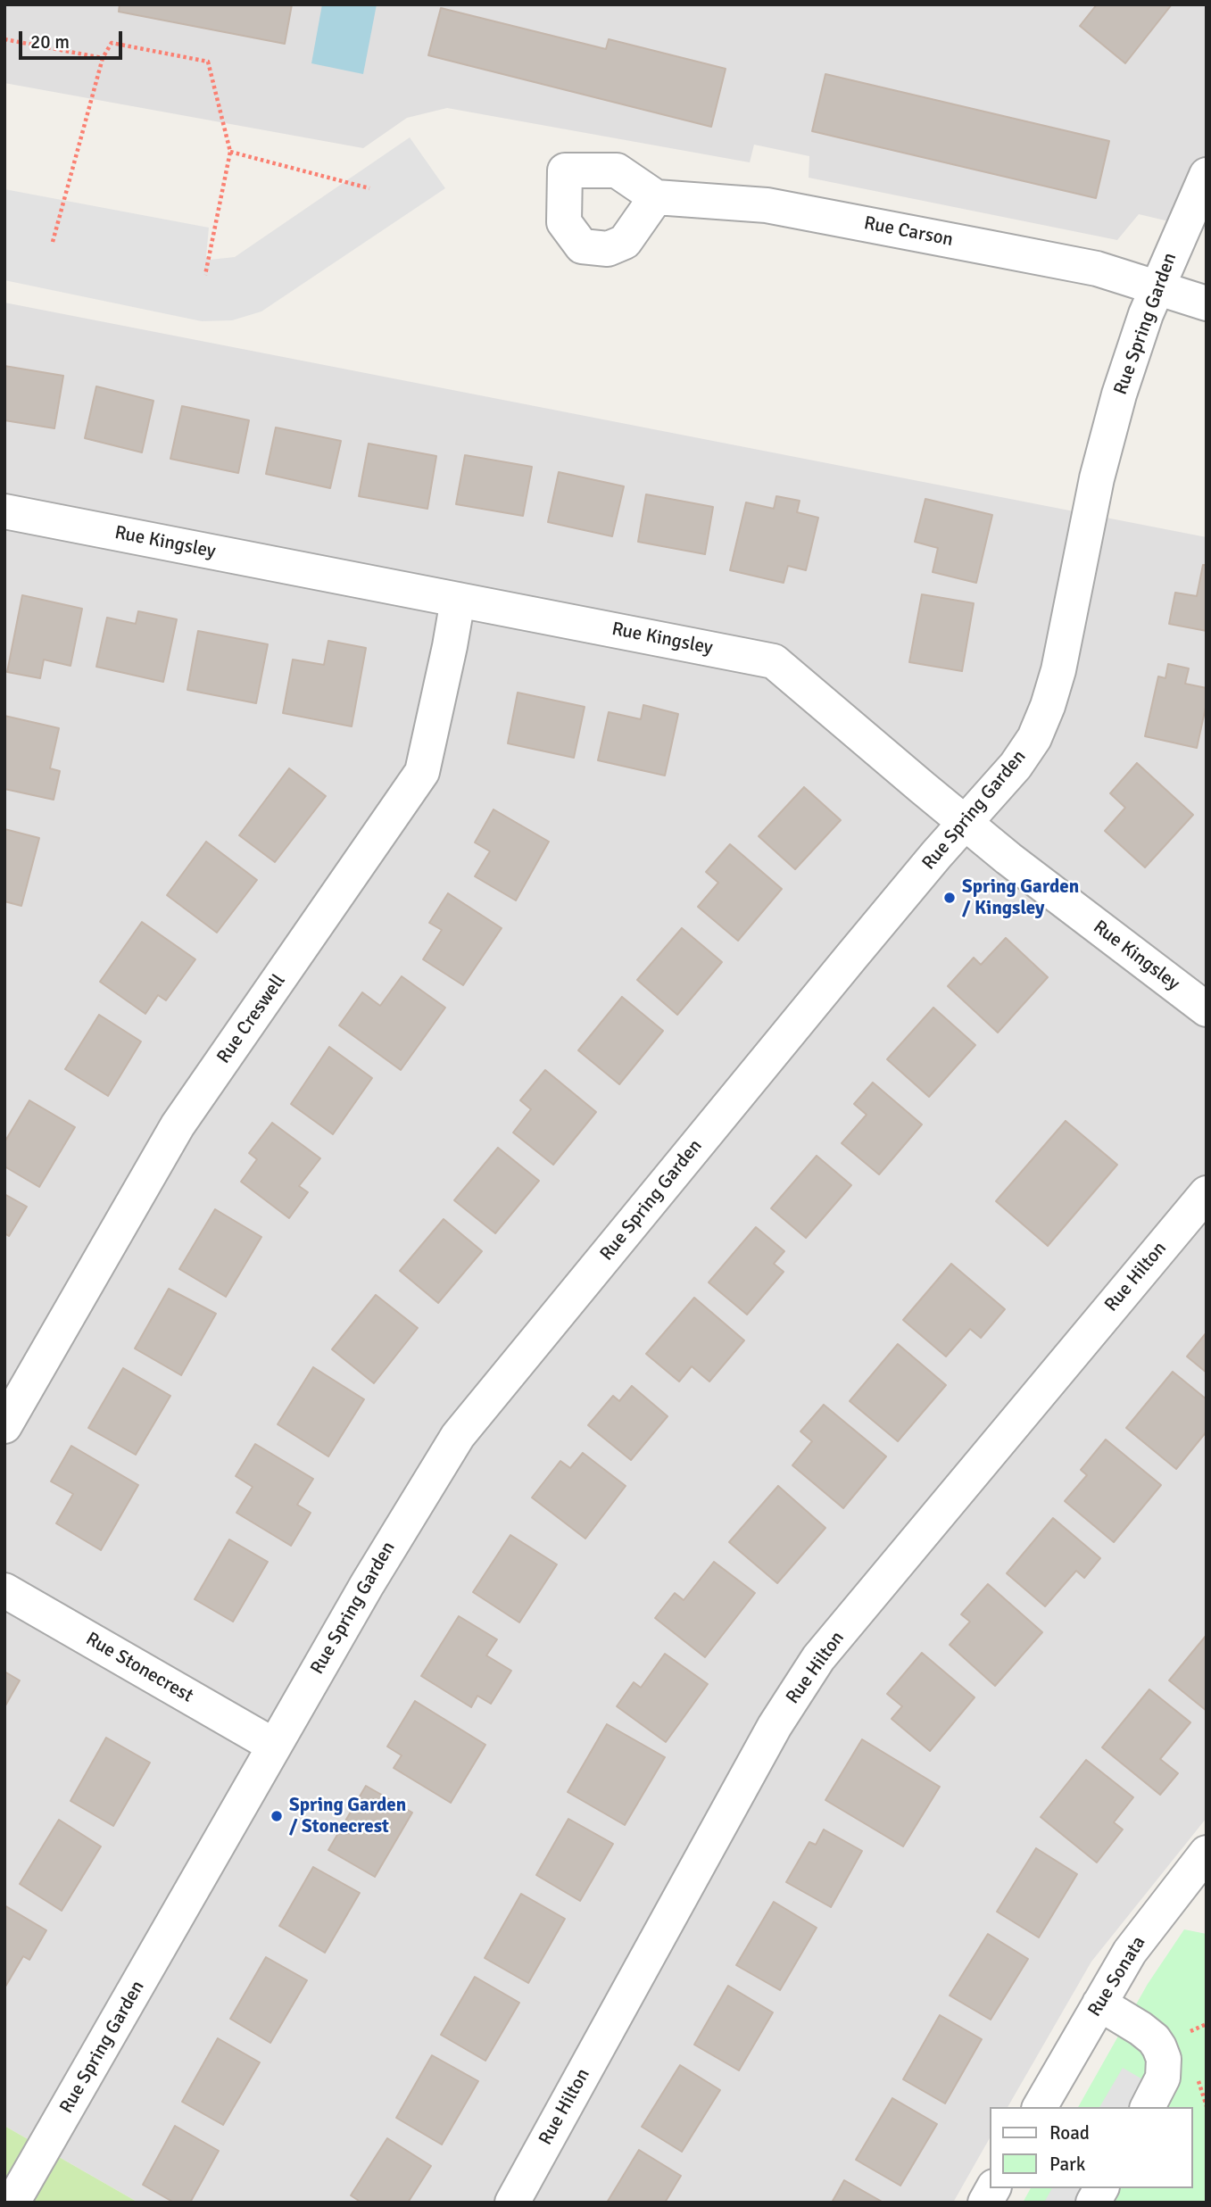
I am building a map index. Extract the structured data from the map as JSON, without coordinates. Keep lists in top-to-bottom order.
{
  "streets": {
    "street": [
      "Rue Carson",
      "Rue Spring Garden",
      "Rue Kingsley",
      "Rue Creswell",
      "Rue Hilton",
      "Rue Stonecrest",
      "Rue Sonata"
    ]
  },
  "crossings": [
    ["Rue Carson", "Rue Spring Garden"],
    ["Rue Spring Garden", "Rue Kingsley"],
    ["Rue Spring Garden", "Rue Stonecrest"],
    ["Rue Kingsley", "Rue Creswell"]
  ],
  "places": ["Spring Garden / Kingsley", "Spring Garden / Stonecrest"],
  "legend": ["Road", "Park"],
  "scale_bar": "20 m"
}
